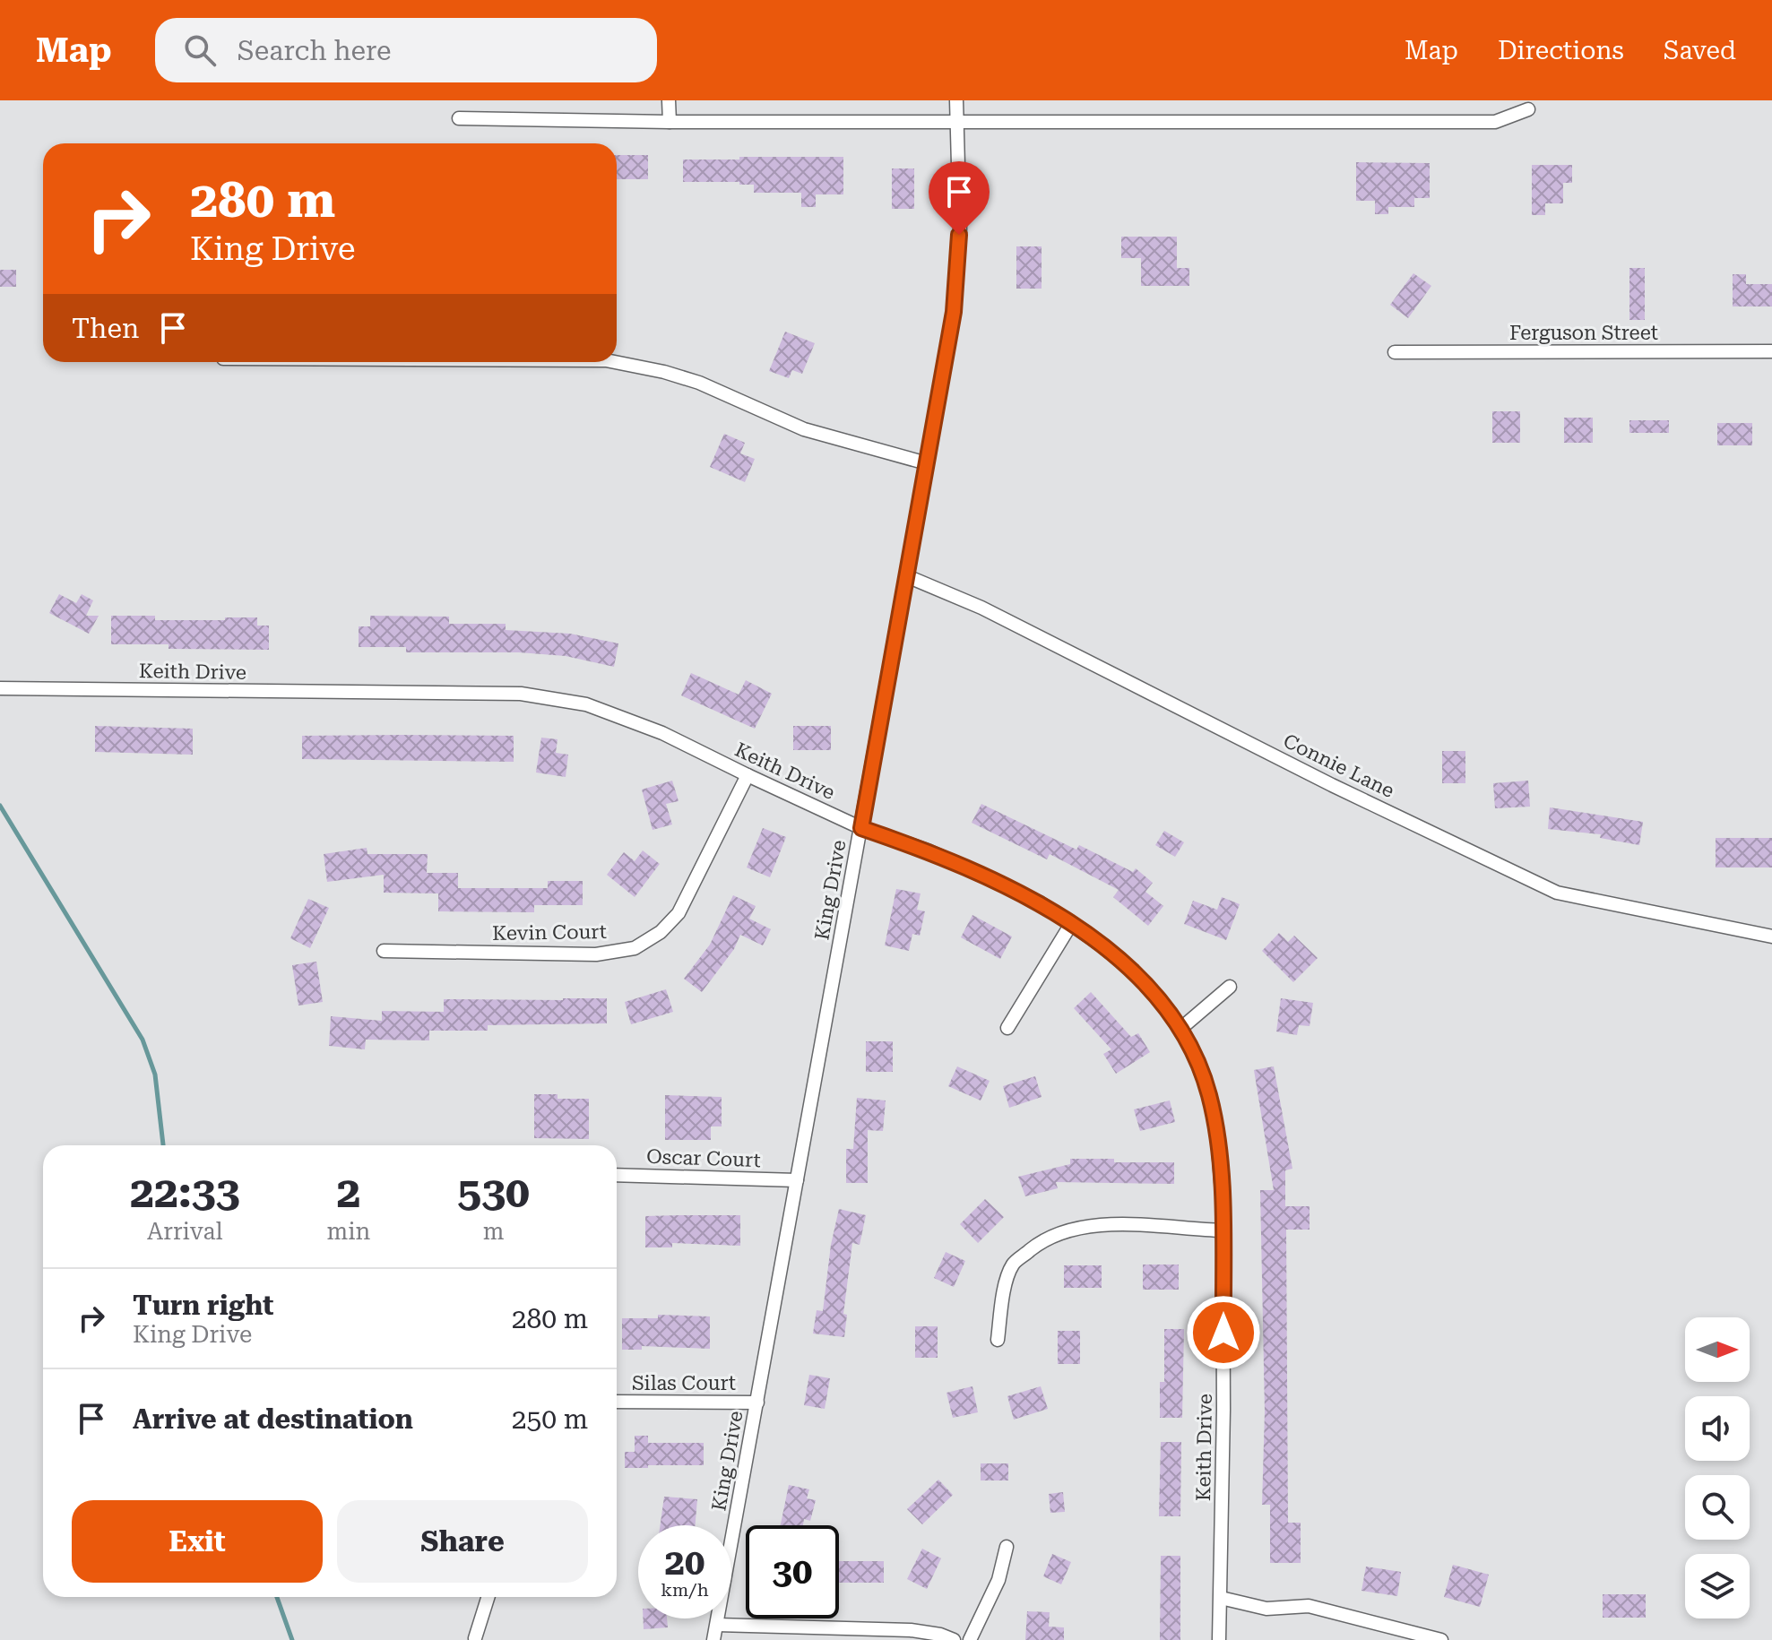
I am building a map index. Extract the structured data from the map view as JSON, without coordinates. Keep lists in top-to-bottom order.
{
  "streets": {
    "street": [
      "Ferguson Street",
      "Keith Drive",
      "Connie Lane",
      "King Drive",
      "Kevin Court",
      "Oscar Court",
      "Silas Court"
    ]
  },
  "crossings": [
    ["Keith Drive", "King Drive"],
    ["Keith Drive", "Kevin Court"],
    ["Connie Lane", "King Drive"],
    ["King Drive", "Oscar Court"],
    ["King Drive", "Silas Court"]
  ],
  "north": "right",
  "page": {
    "header": "Map",
    "search": "Search here",
    "nav": ["Map", "Directions", "Saved"],
    "turn": ["280 m", "King Drive"],
    "then": "Then",
    "eta": [
      "22:33",
      "Arrival",
      "2",
      "min",
      "530",
      "m"
    ],
    "list": [
      {
        "name": "Turn right",
        "note": "King Drive",
        "value": "280 m"
      },
      {
        "name": "Arrive at destination",
        "value": "250 m"
      }
    ],
    "buttons": ["Exit", "Share"],
    "speed": "20 km/h",
    "limit": "30"
  }
}
